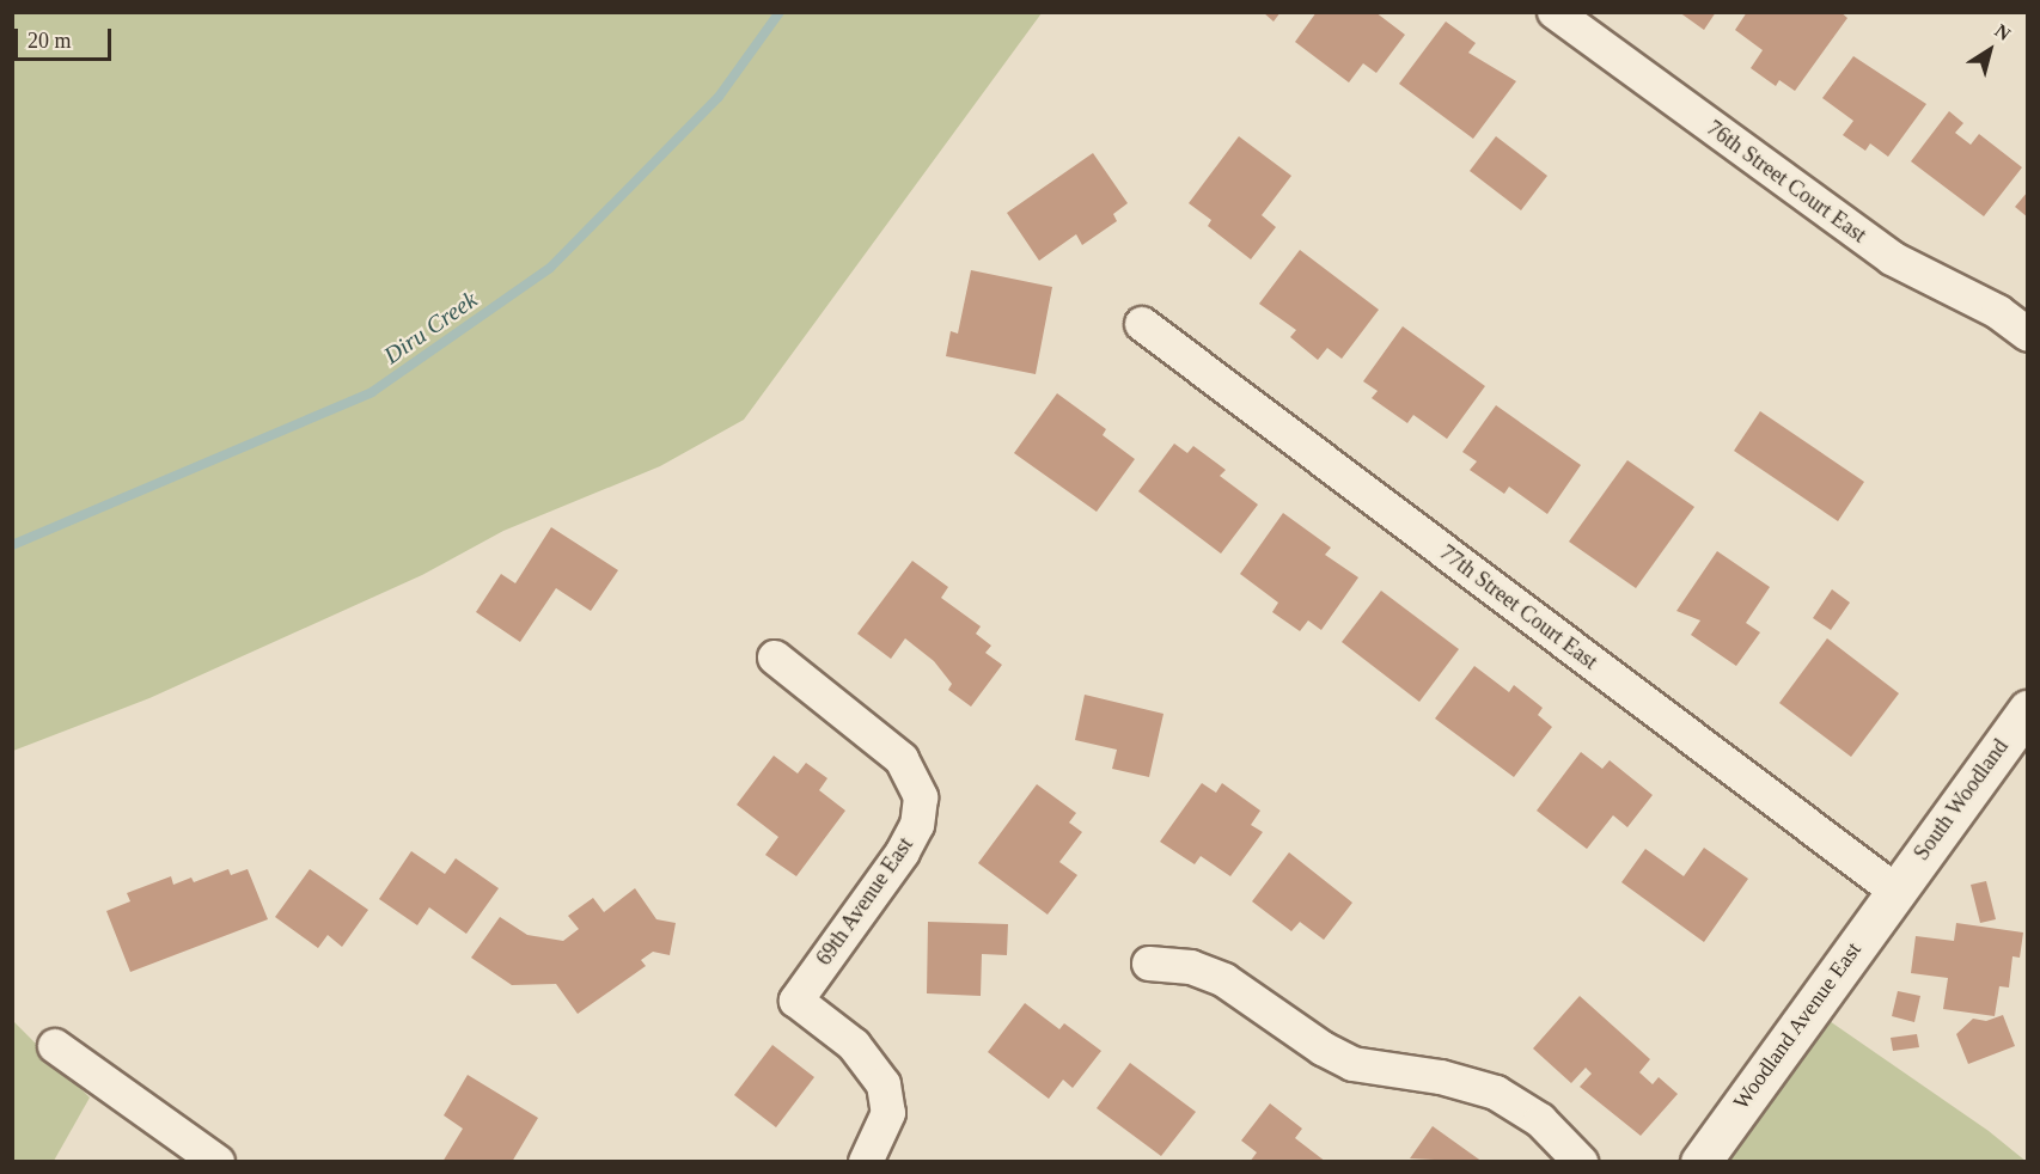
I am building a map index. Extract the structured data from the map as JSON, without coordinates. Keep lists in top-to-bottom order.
{
  "streets": {
    "street": [
      "76th Street Court East",
      "77th Street Court East",
      "South Woodland",
      "69th Avenue East",
      "Woodland Avenue East"
    ]
  },
  "crossings": [
    ["77th Street Court East", "South Woodland"],
    ["77th Street Court East", "Woodland Avenue East"],
    ["South Woodland", "Woodland Avenue East"]
  ],
  "water": ["Diru Creek"],
  "scale_bar": "20 m",
  "north": "top right"
}
